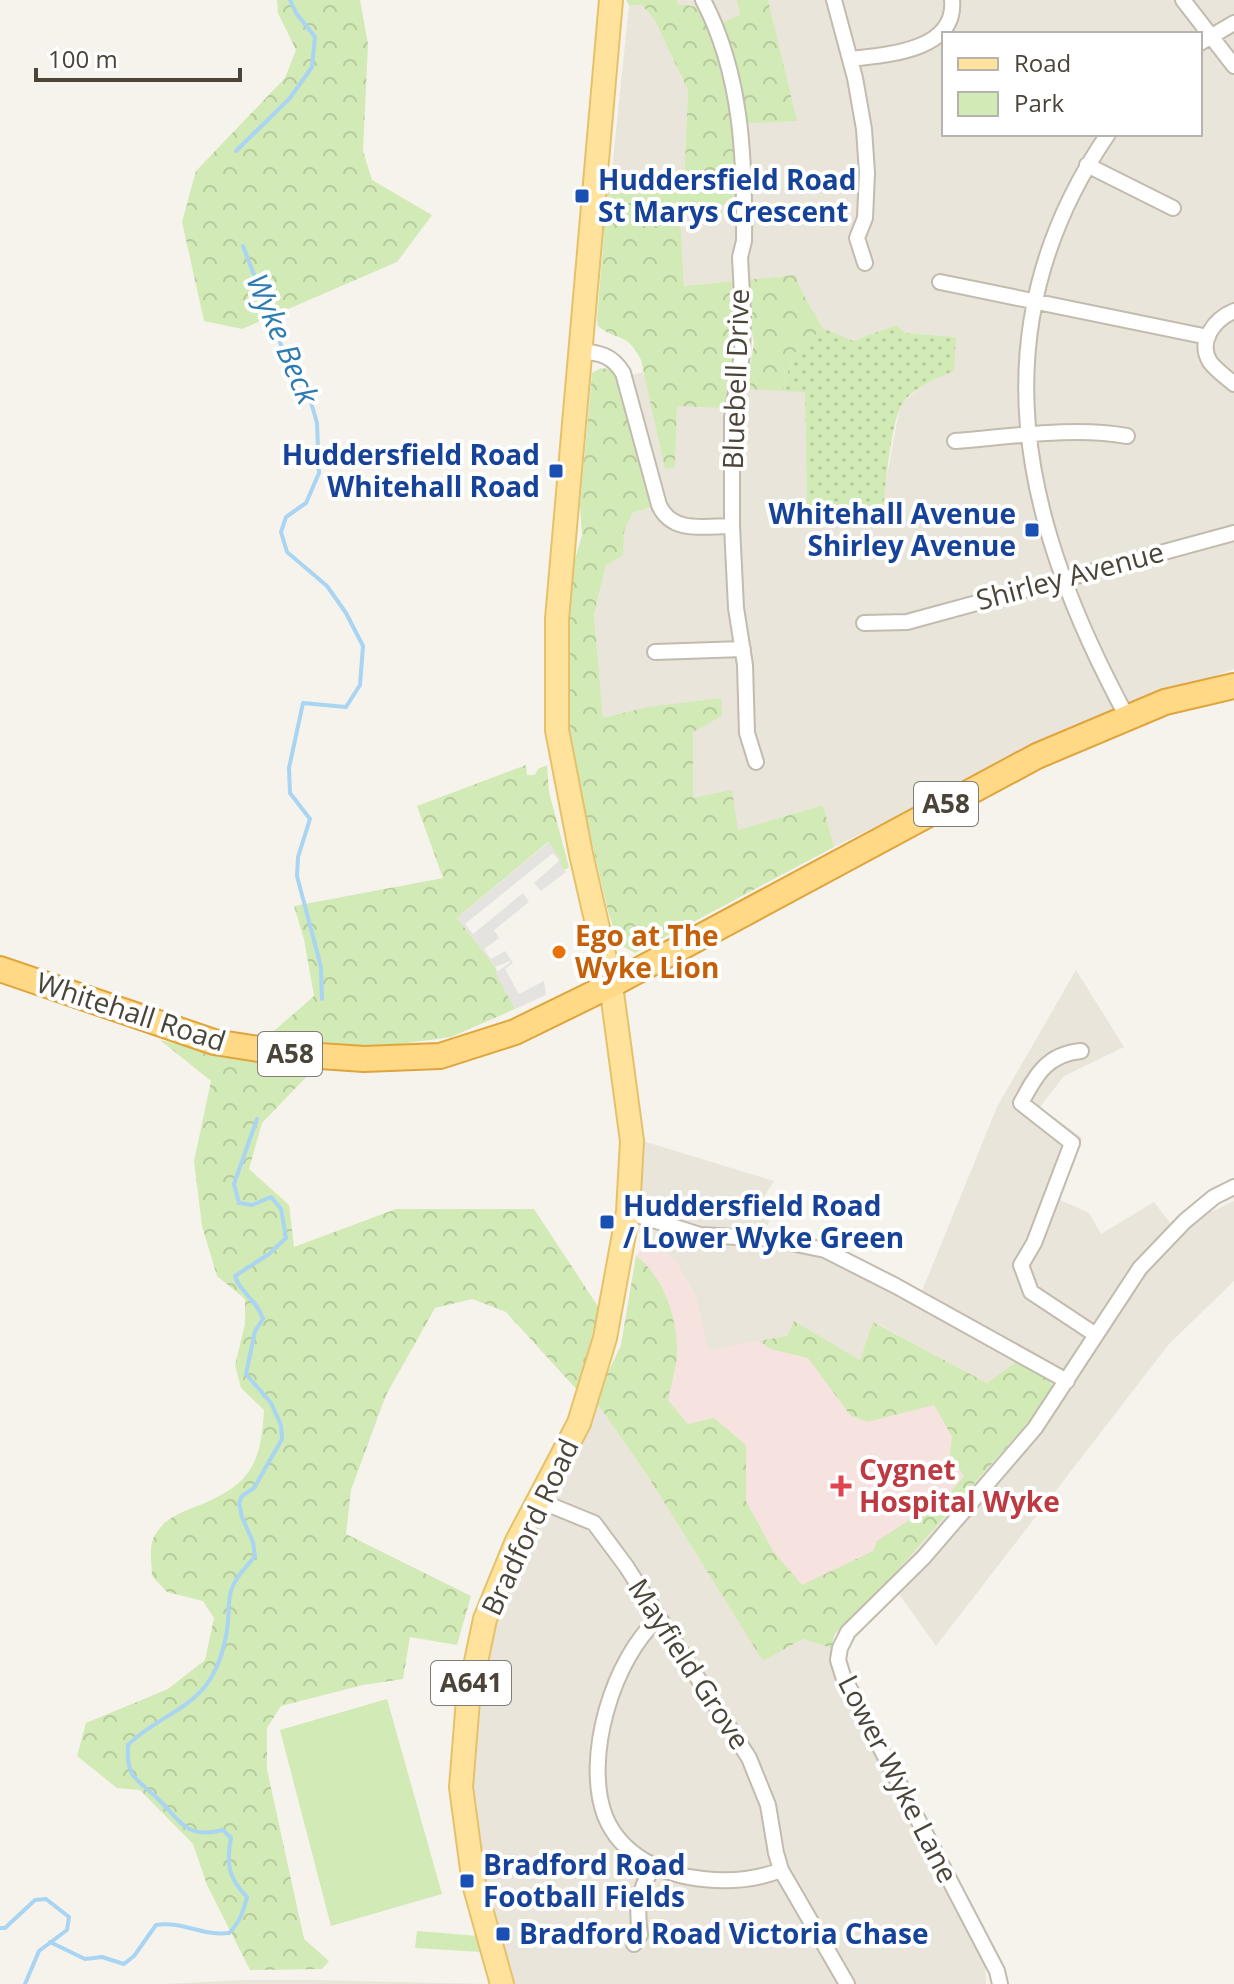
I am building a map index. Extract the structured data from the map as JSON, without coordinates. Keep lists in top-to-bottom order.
{
  "streets": {
    "highway": ["A58", "Whitehall Road"],
    "main road": ["Bradford Road", "A641"],
    "street": [
      "Bluebell Drive",
      "Shirley Avenue",
      "Mayfield Grove",
      "Lower Wyke Lane"
    ]
  },
  "crossings": [
    ["Whitehall Road", "A641"],
    ["Bradford Road", "Mayfield Grove"],
    ["Bradford Road", "A641"]
  ],
  "water": ["Wyke Beck"],
  "places": {
    "transit": [
      "Huddersfield Road St Marys Crescent",
      "Huddersfield Road Whitehall Road",
      "Whitehall Avenue Shirley Avenue",
      "Huddersfield Road / Lower Wyke Green",
      "Bradford Road Football Fields",
      "Bradford Road Victoria Chase"
    ],
    "other": ["Ego at The Wyke Lion"],
    "health": ["Cygnet Hospital Wyke"]
  },
  "legend": ["Road", "Park"],
  "scale_bar": "100 m"
}
